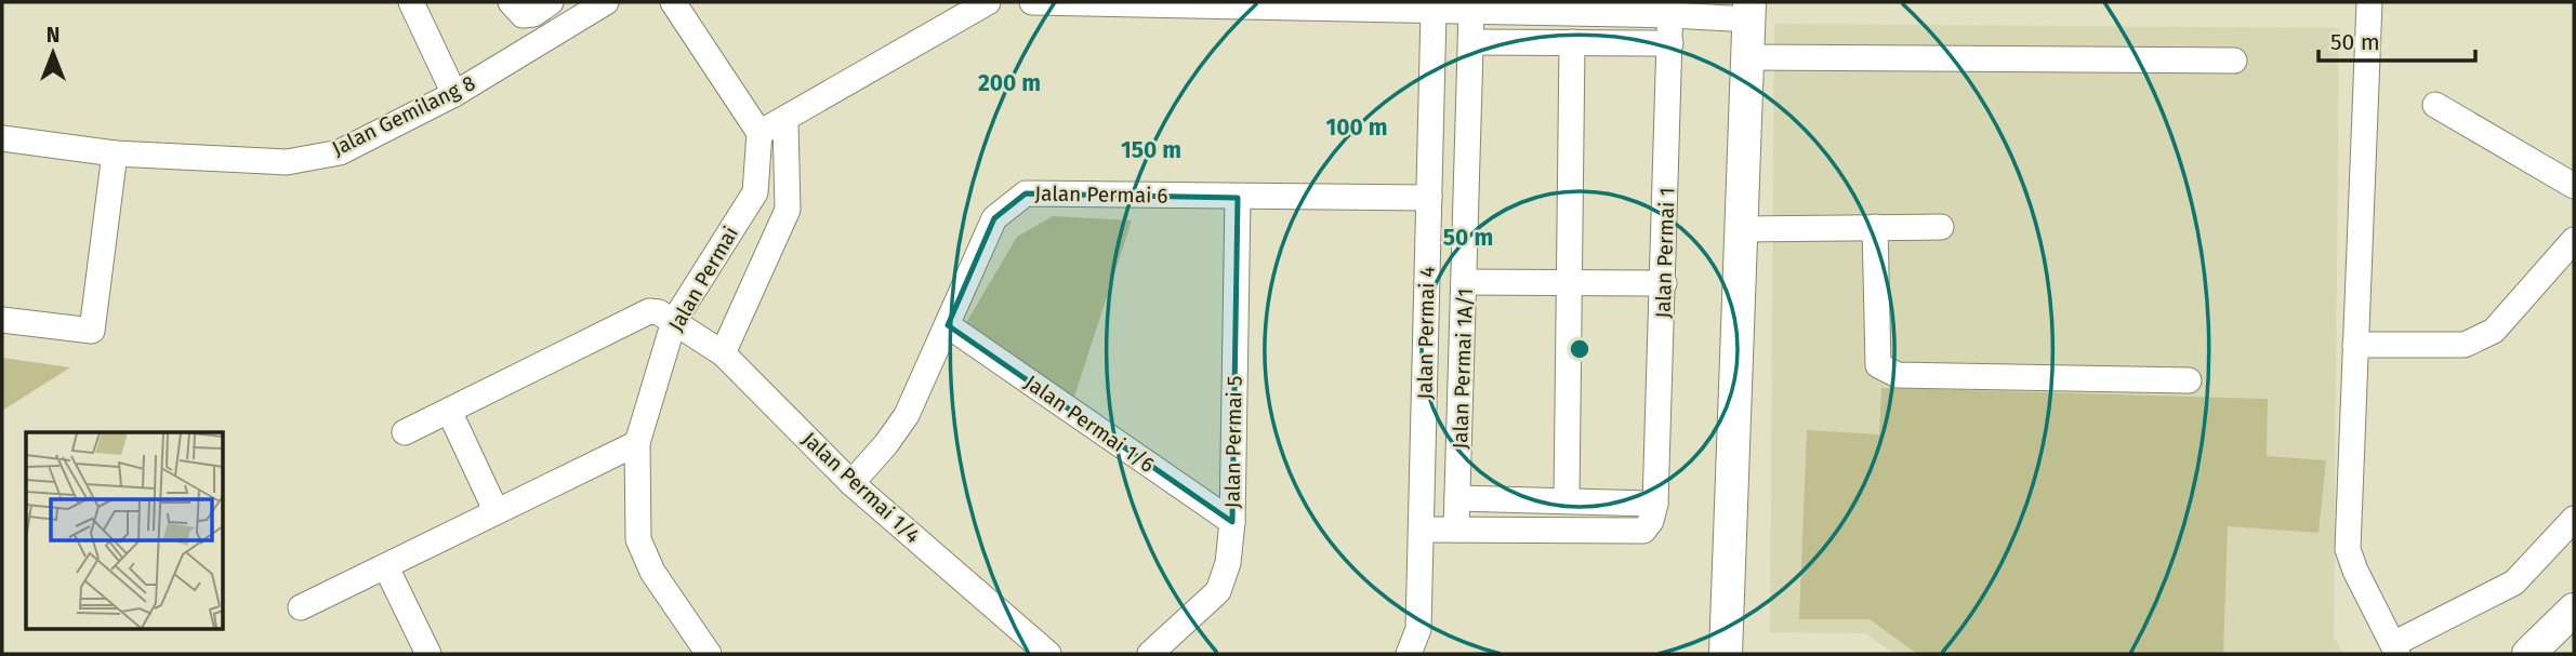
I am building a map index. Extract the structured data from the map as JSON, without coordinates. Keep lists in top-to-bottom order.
{
  "streets": {
    "street": [
      "Jalan Gemilang 8",
      "Jalan Permai 6",
      "Jalan Permai 1",
      "Jalan Permai",
      "Jalan Permai 4",
      "Jalan Permai 1A/1",
      "Jalan Permai 1/6",
      "Jalan Permai 5",
      "Jalan Permai 1/4"
    ]
  },
  "crossings": [
    ["Jalan Permai 6", "Jalan Permai 4"],
    ["Jalan Permai 6", "Jalan Permai 1/6"],
    ["Jalan Permai 6", "Jalan Permai 5"],
    ["Jalan Permai 6", "Jalan Permai 1/4"],
    ["Jalan Permai", "Jalan Permai 1/4"],
    ["Jalan Permai 1/6", "Jalan Permai 5"]
  ],
  "scale_bar": "50 m",
  "north": "top",
  "rings": [
    "200 m",
    "100 m",
    "150 m",
    "50 m"
  ]
}
